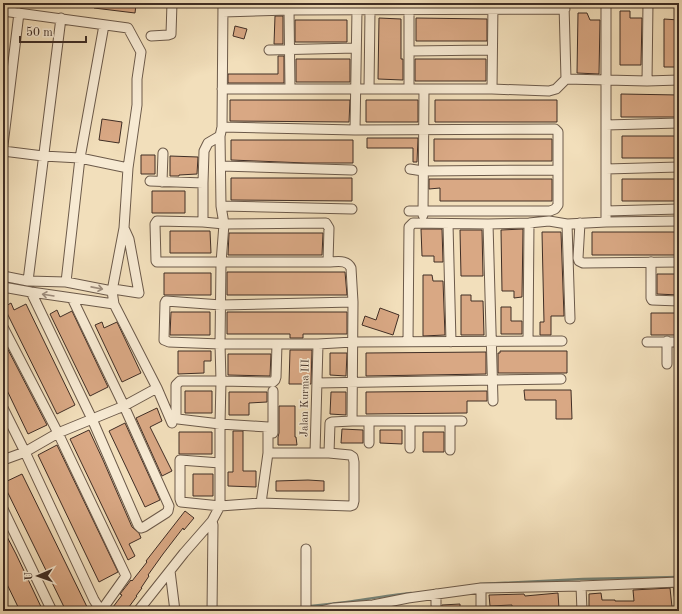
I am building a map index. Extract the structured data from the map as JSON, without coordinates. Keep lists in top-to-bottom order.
{
  "streets": {
    "street": ["Jalan Kurma III"]
  },
  "scale_bar": "50 m",
  "north": "left"
}
